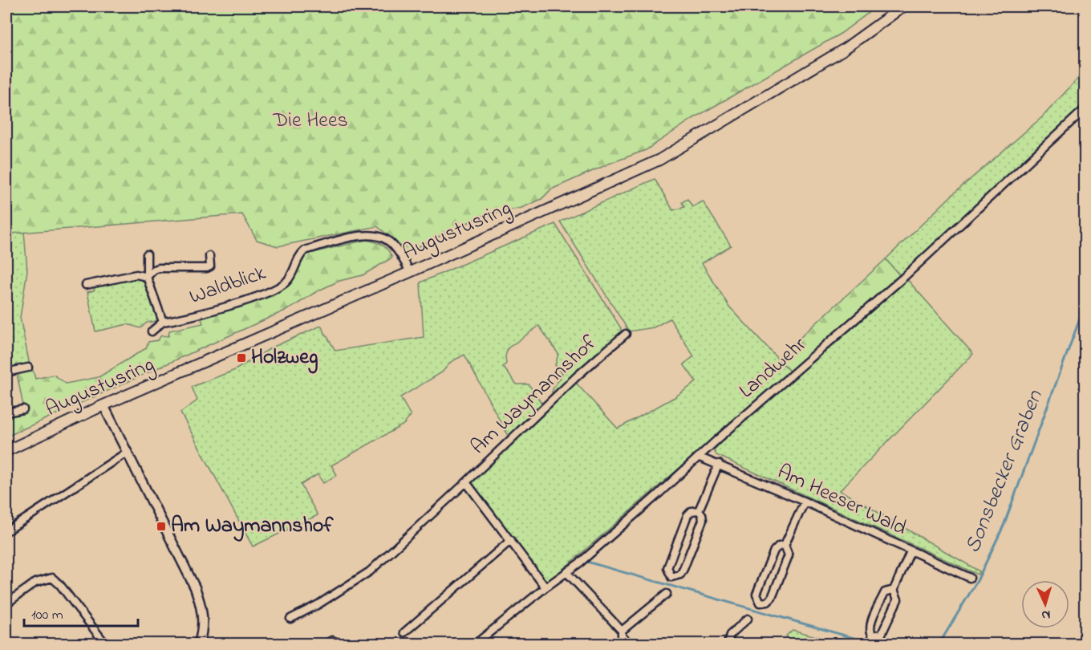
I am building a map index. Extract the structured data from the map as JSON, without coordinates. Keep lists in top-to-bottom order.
{
  "streets": {
    "main road": ["Augustusring"],
    "street": [
      "Waldblick",
      "Landwehr",
      "Am Waymannshof",
      "Am Heeser Wald"
    ]
  },
  "crossings": [
    ["Augustusring", "Waldblick"],
    ["Landwehr", "Am Waymannshof"],
    ["Landwehr", "Am Heeser Wald"]
  ],
  "water": ["Sonsbecker Graben"],
  "parks": ["Die Hees"],
  "places": {
    "transit": ["Holzweg", "Am Waymannshof"]
  },
  "scale_bar": "100 m",
  "north": "bottom"
}
